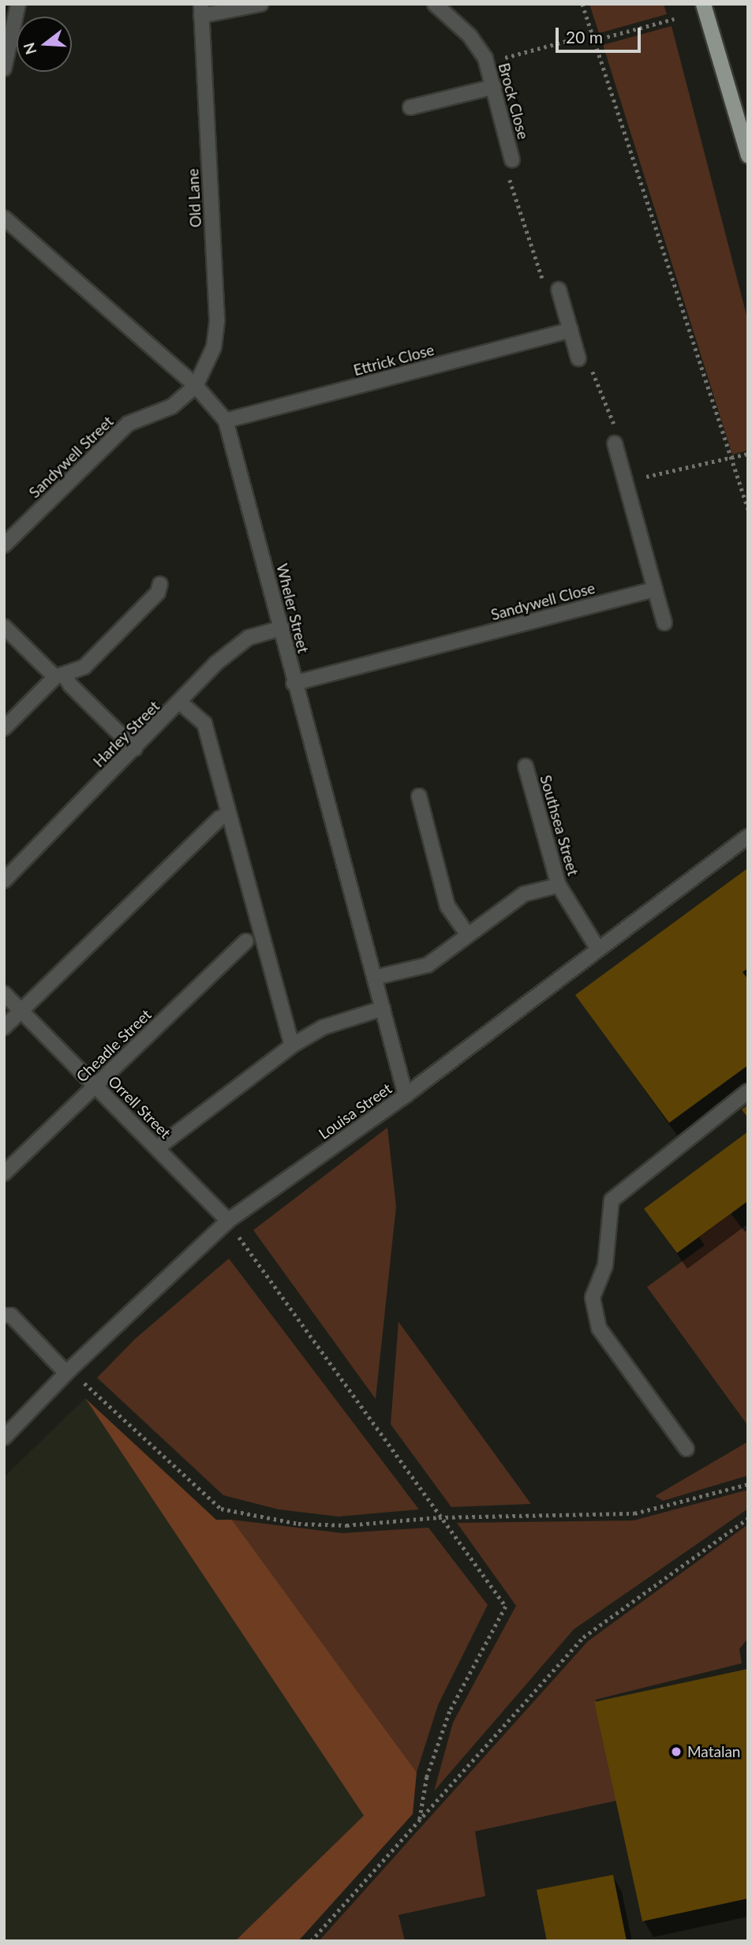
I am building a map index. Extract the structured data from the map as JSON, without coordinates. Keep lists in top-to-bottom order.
{
  "streets": {
    "street": [
      "Brock Close",
      "Old Lane",
      "Ettrick Close",
      "Sandywell Street",
      "Sandywell Close",
      "Wheler Street",
      "Harley Street",
      "Southsea Street",
      "Cheadle Street",
      "Orrell Street",
      "Louisa Street"
    ]
  },
  "crossings": [
    ["Old Lane", "Sandywell Street"],
    ["Old Lane", "Wheler Street"],
    ["Ettrick Close", "Wheler Street"],
    ["Sandywell Street", "Wheler Street"],
    ["Sandywell Close", "Wheler Street"],
    ["Wheler Street", "Harley Street"],
    ["Wheler Street", "Louisa Street"],
    ["Southsea Street", "Louisa Street"],
    ["Cheadle Street", "Orrell Street"],
    ["Orrell Street", "Louisa Street"]
  ],
  "places": ["Matalan"],
  "scale_bar": "20 m",
  "north": "left"
}
